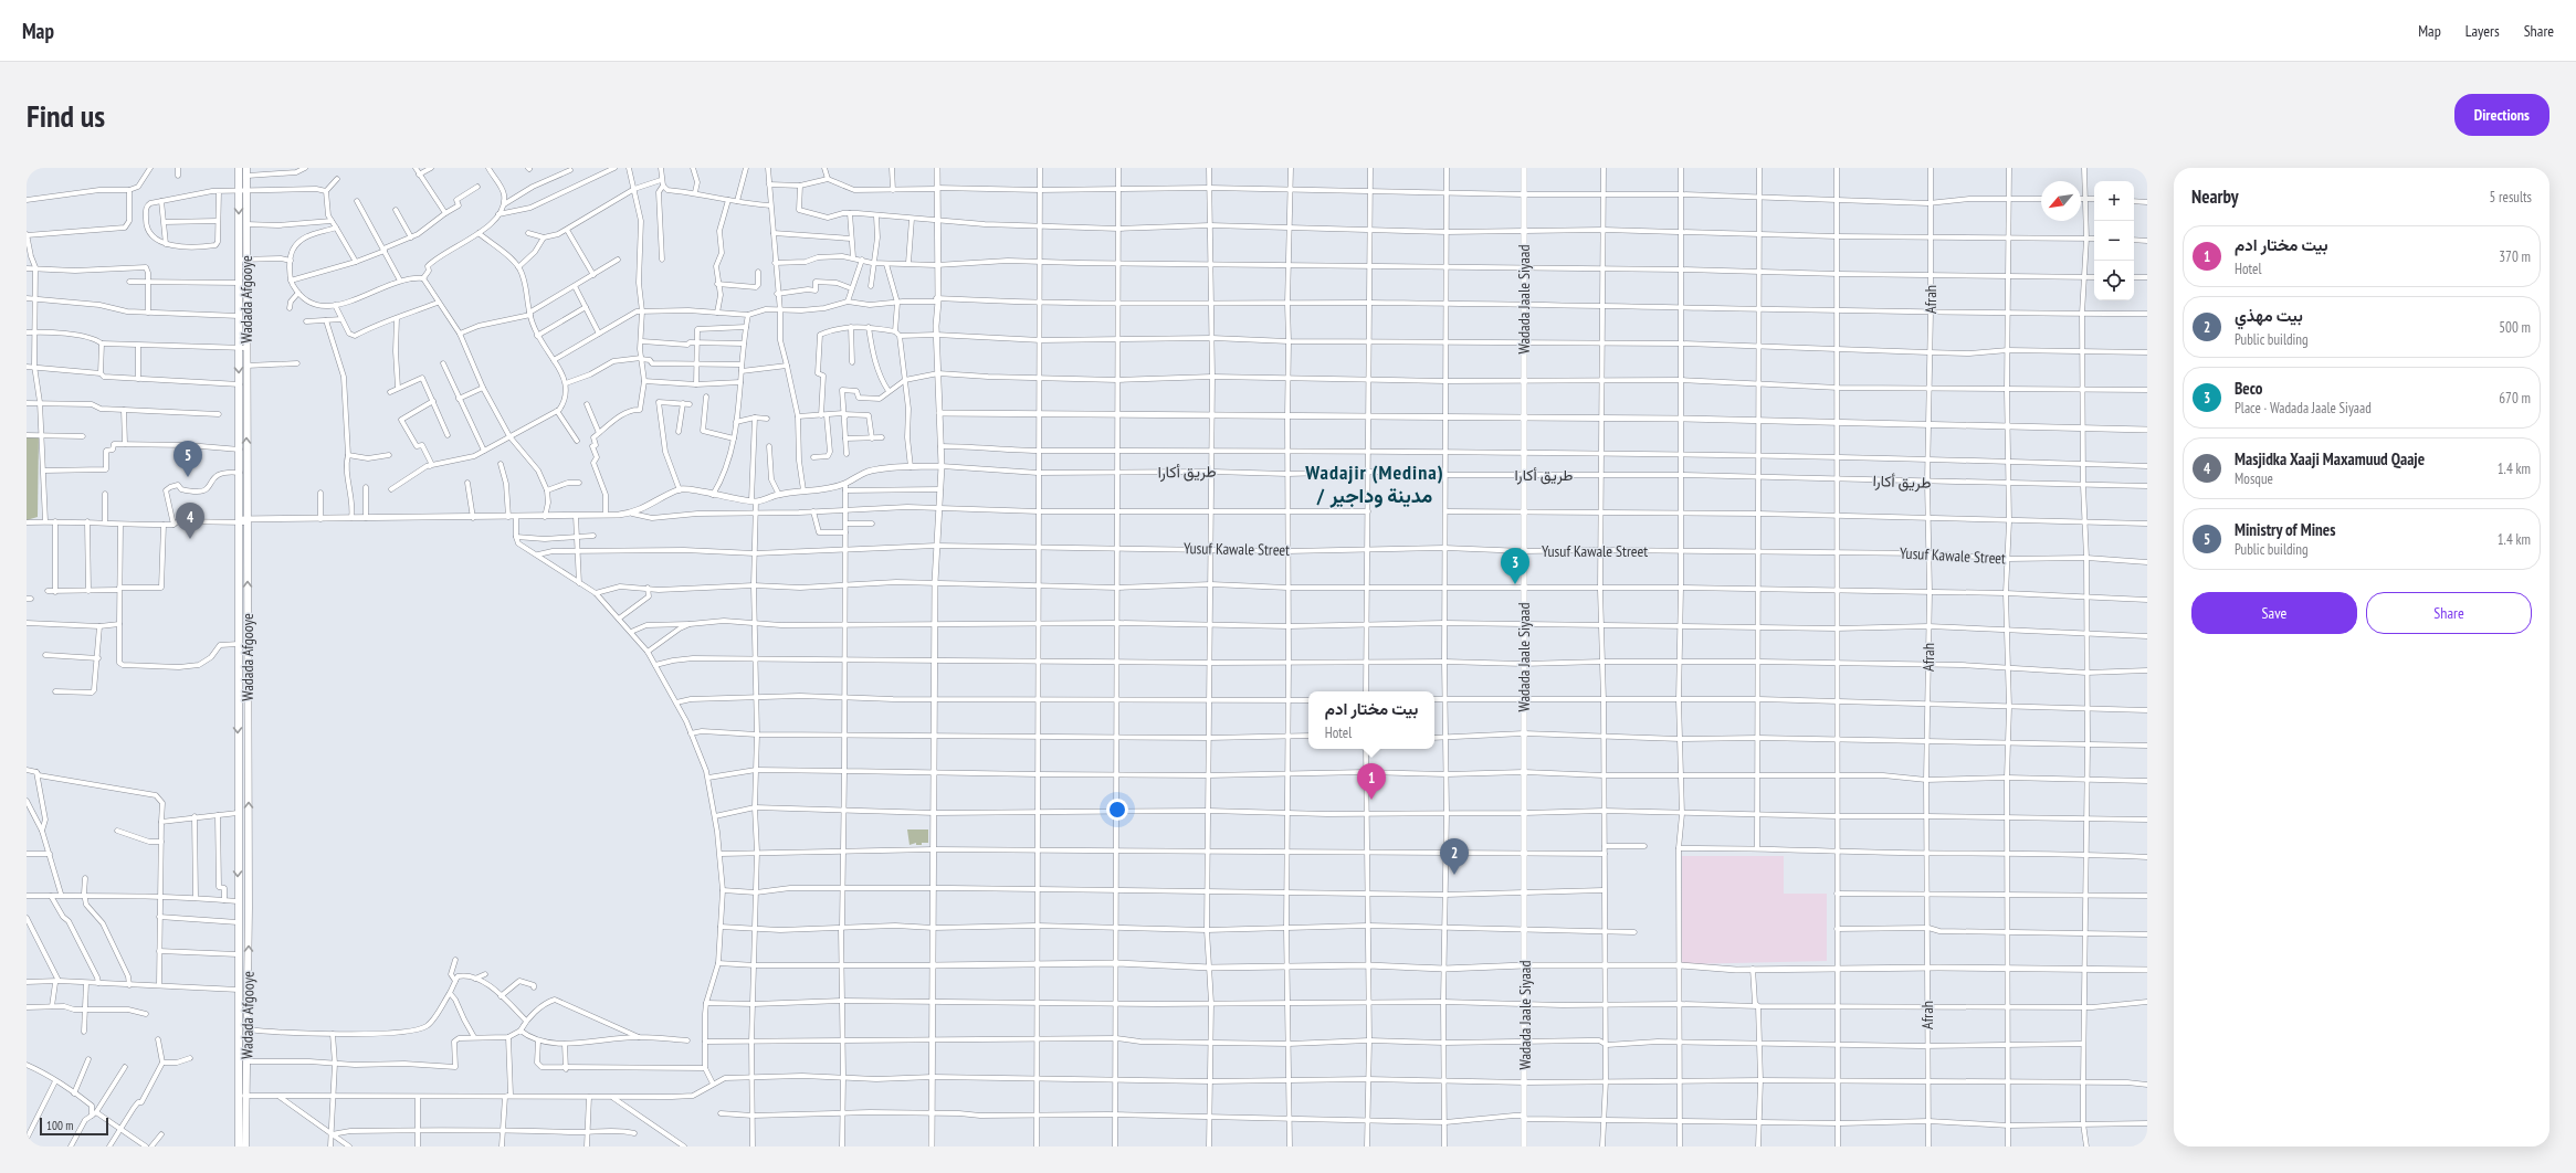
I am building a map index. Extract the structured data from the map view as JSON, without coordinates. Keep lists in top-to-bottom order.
{
  "streets": {
    "highway": ["Wadada Afgooye"],
    "main road": ["Wadada Jaale Siyaad"],
    "street": ["Afrah", "طريق أكارا", "Yusuf Kawale Street"]
  },
  "crossings": [
    ["Wadada Jaale Siyaad", "طريق أكارا"],
    ["Wadada Jaale Siyaad", "Yusuf Kawale Street"],
    ["Afrah", "طريق أكارا"],
    ["Afrah", "Yusuf Kawale Street"]
  ],
  "districts": ["Wadajir (Medina) / مدينة وداجير"],
  "scale_bar": "100 m",
  "north": "bottom left",
  "page": {
    "header": "Map",
    "nav": ["Map", "Layers", "Share"],
    "buttons": [
      "Directions",
      ["Save", "Share"]
    ],
    "title": "Find us",
    "heading": ["Nearby", "5 results"],
    "map_buttons": ["+", "−"],
    "list": [
      {
        "mark": "1",
        "name": "بيت مختار ادم",
        "note": "Hotel",
        "value": "370 m"
      },
      {
        "mark": "2",
        "name": "بيت مهذي",
        "note": "Public building",
        "value": "500 m"
      },
      {
        "mark": "3",
        "name": "Beco",
        "note": "Place · Wadada Jaale Siyaad",
        "value": "670 m"
      },
      {
        "mark": "4",
        "name": "Masjidka Xaaji Maxamuud Qaaje",
        "note": "Mosque",
        "value": "1.4 km"
      },
      {
        "mark": "5",
        "name": "Ministry of Mines",
        "note": "Public building",
        "value": "1.4 km"
      }
    ],
    "pins": [
      "5",
      "4",
      "3",
      "1",
      "2"
    ],
    "popup": ["بيت مختار ادم", "Hotel"],
    "scale": "100 m"
  }
}
